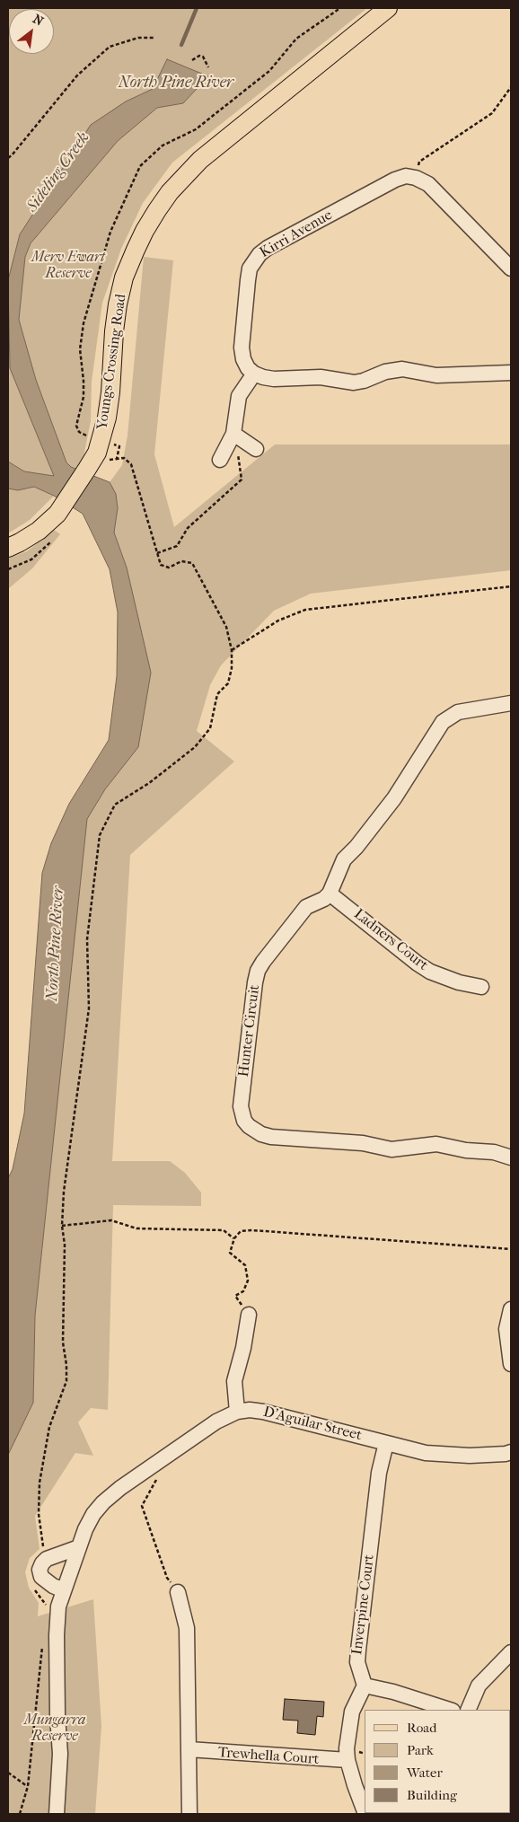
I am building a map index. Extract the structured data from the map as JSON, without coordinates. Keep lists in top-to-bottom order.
{
  "streets": {
    "main road": ["Youngs Crossing Road"],
    "street": [
      "Kirri Avenue",
      "Ladners Court",
      "Hunter Circuit",
      "D'Aguilar Street",
      "Inverpine Court",
      "Trewhella Court"
    ]
  },
  "crossings": [
    ["Ladners Court", "Hunter Circuit"],
    ["D'Aguilar Street", "Inverpine Court"]
  ],
  "water": ["North Pine River", "Sideling Creek"],
  "parks": ["Merv Ewart Reserve", "Mungarra Reserve"],
  "legend": [
    "Road",
    "Park",
    "Water",
    "Building"
  ],
  "north": "top right"
}
